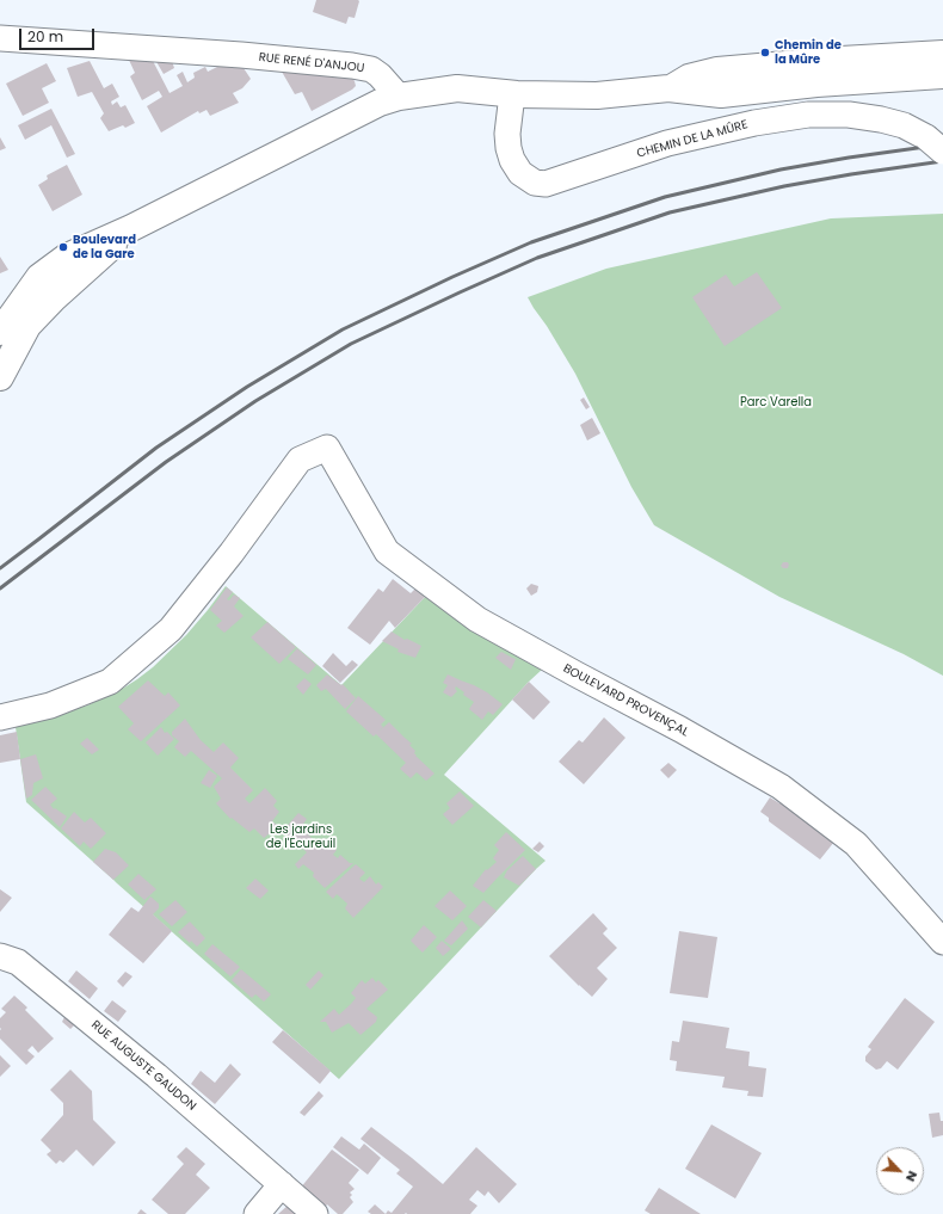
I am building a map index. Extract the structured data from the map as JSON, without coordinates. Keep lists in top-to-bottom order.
{
  "streets": {
    "street": [
      "RUE RENÉ D'ANJOU",
      "CHEMIN DE LA MÛRE",
      "BOULEVARD PROVENÇAL",
      "RUE AUGUSTE GAUDON"
    ]
  },
  "parks": ["Parc Varella", "Les jardins de l'Ecureuil"],
  "places": ["Chemin de la Mûre", "Boulevard de la Gare"],
  "scale_bar": "20 m",
  "north": "bottom right"
}
